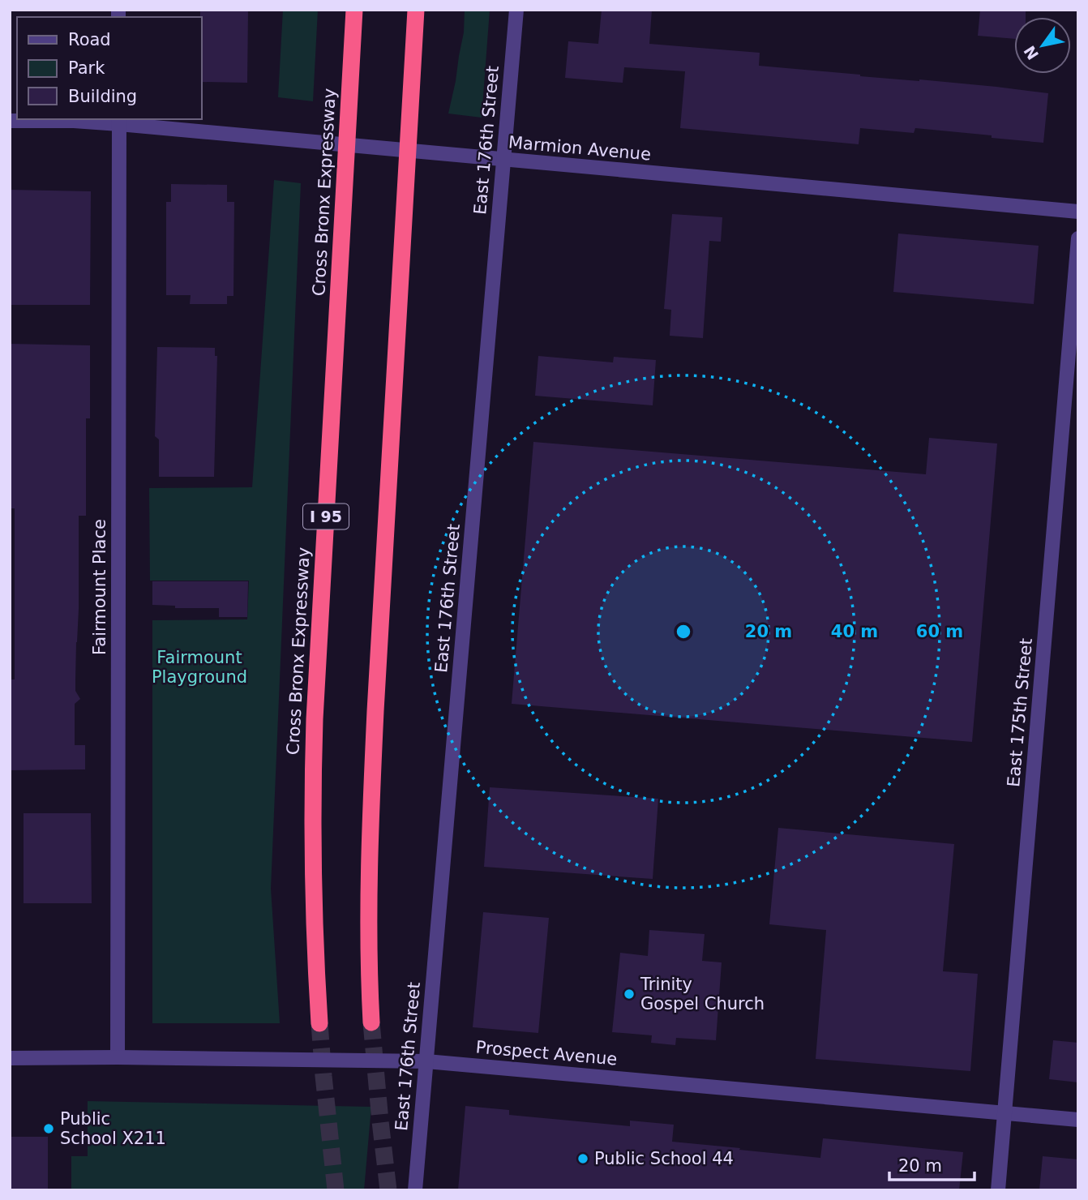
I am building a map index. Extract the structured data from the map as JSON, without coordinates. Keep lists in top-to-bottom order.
{
  "streets": {
    "highway": ["Cross Bronx Expressway", "I 95"],
    "street": [
      "East 176th Street",
      "Marmion Avenue",
      "Fairmount Place",
      "East 175th Street",
      "Prospect Avenue"
    ]
  },
  "crossings": [
    ["East 176th Street", "Marmion Avenue"],
    ["East 176th Street", "Prospect Avenue"],
    ["Marmion Avenue", "Fairmount Place"],
    ["Fairmount Place", "Prospect Avenue"],
    ["East 175th Street", "Prospect Avenue"]
  ],
  "parks": ["Fairmount Playground"],
  "places": ["Trinity Gospel Church", "Public School X211", "Public School 44"],
  "legend": ["Road", "Park", "Building"],
  "scale_bar": "20 m",
  "north": "bottom left",
  "rings": ["20 m", "40 m", "60 m"]
}
